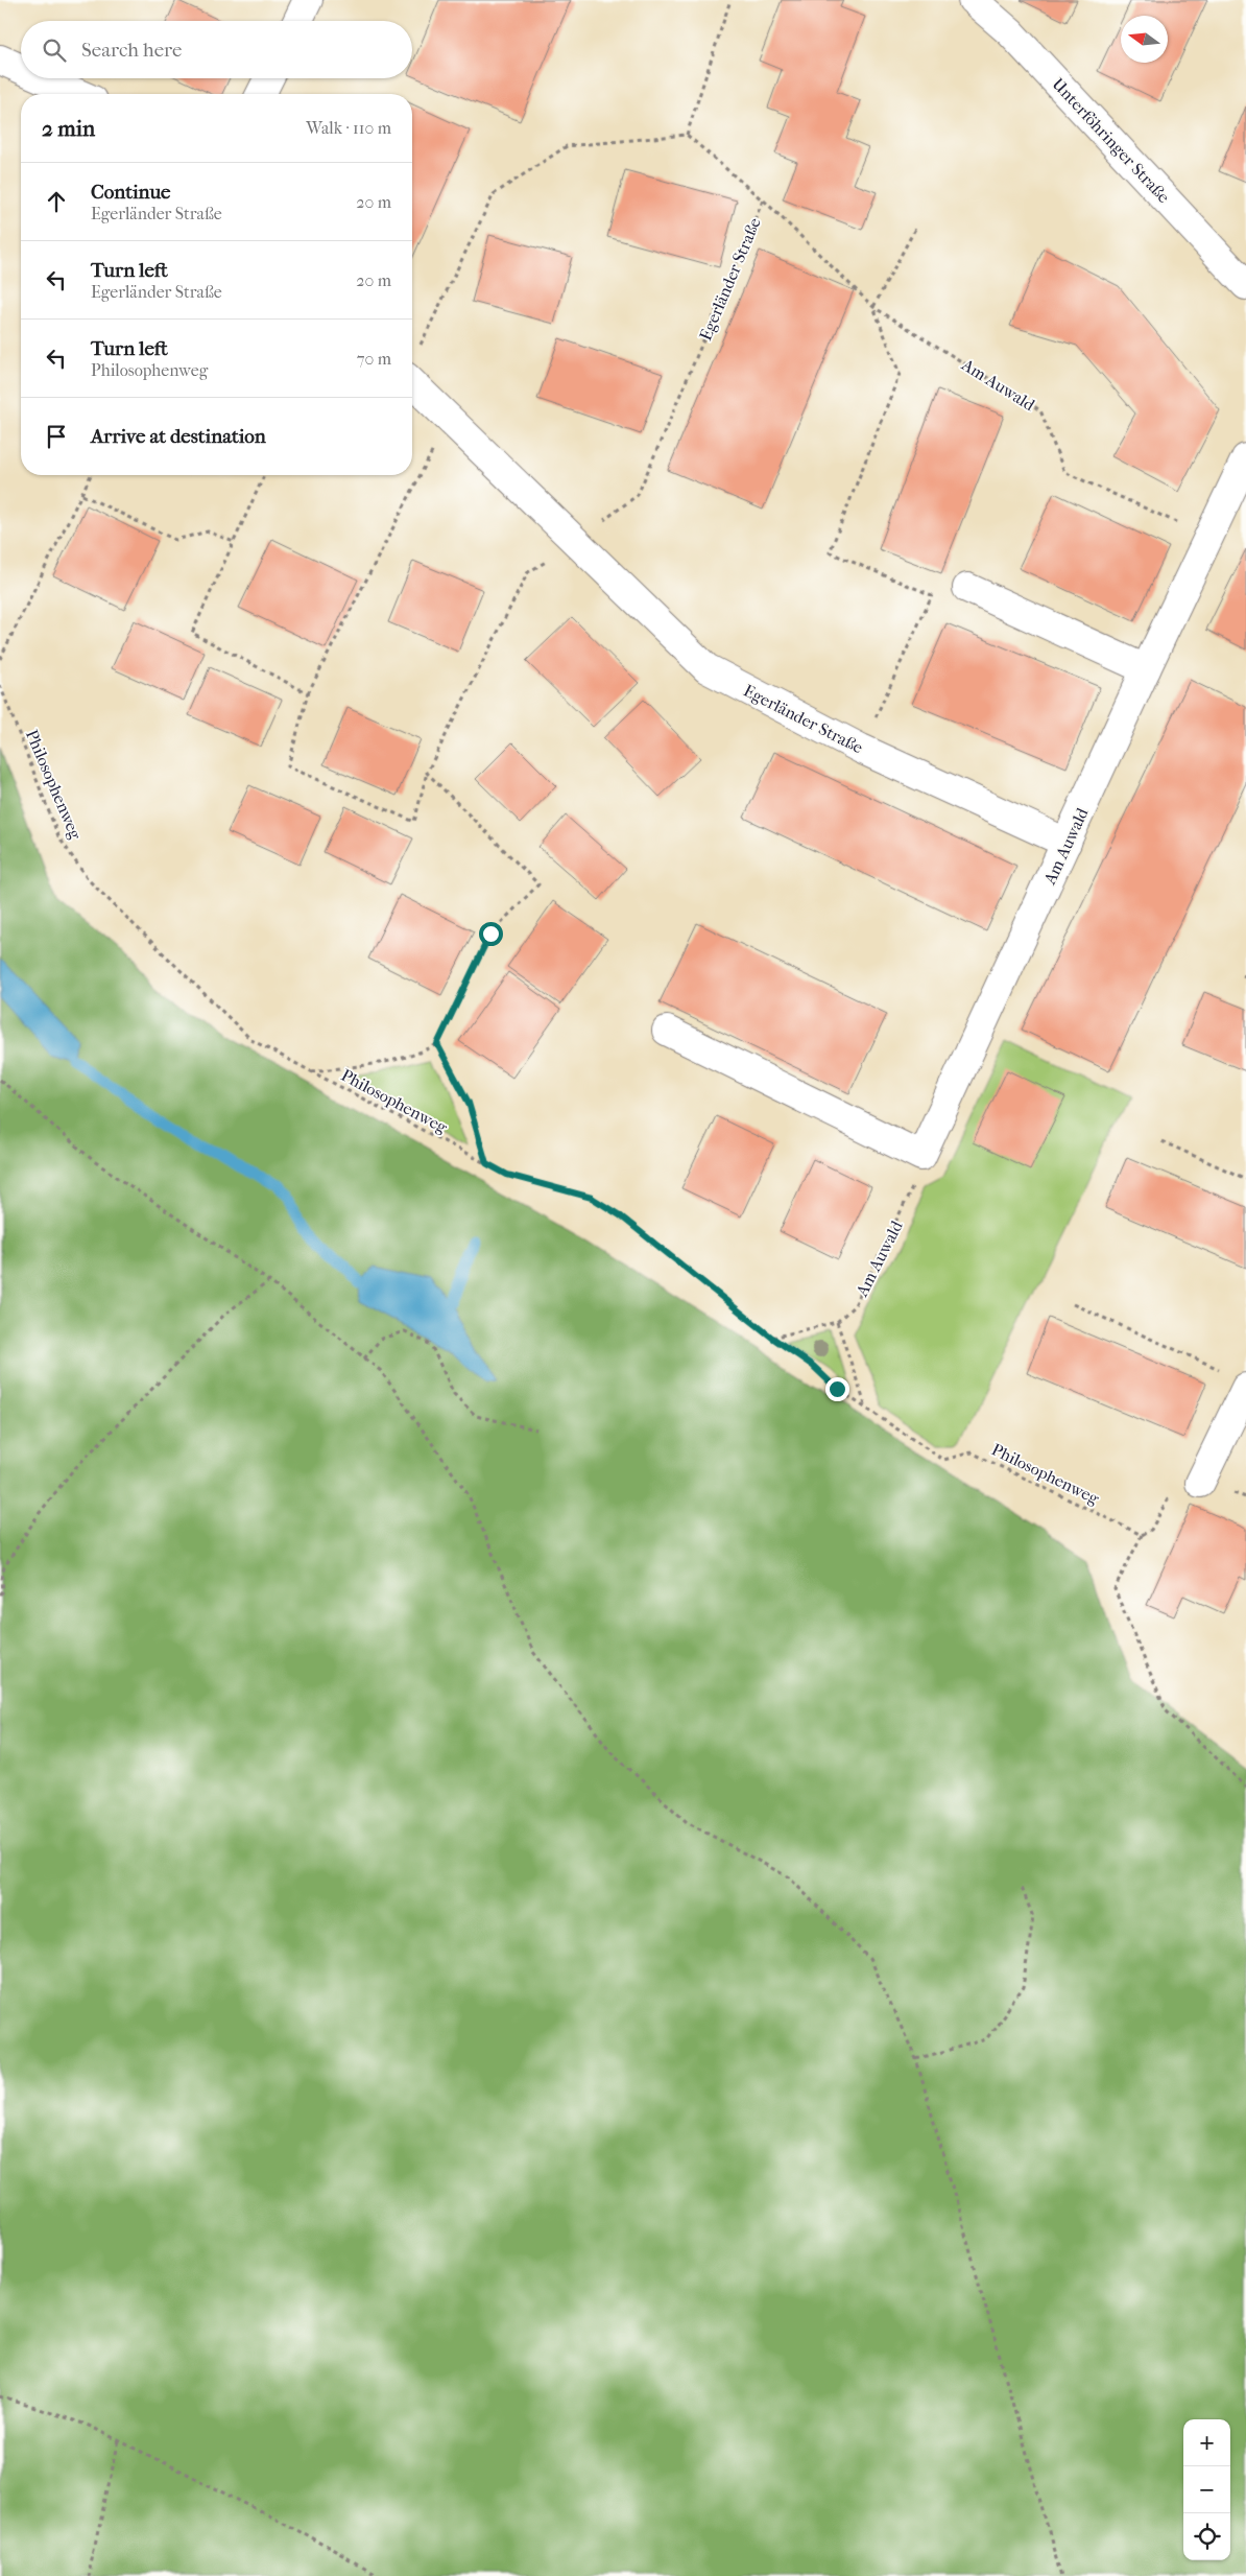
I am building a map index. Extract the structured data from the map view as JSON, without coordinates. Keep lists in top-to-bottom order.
{
  "streets": {
    "street": ["Unterföhringer Straße", "Egerländer Straße", "Am Auwald"],
    "path": ["Philosophenweg"]
  },
  "crossings": [
    ["Egerländer Straße", "Am Auwald"]
  ],
  "north": "left",
  "page": {
    "search": "Search here",
    "heading": ["2 min", "Walk · 110 m"],
    "list": [
      ["Continue", "Egerländer Straße", "20 m"],
      ["Turn left", "Egerländer Straße", "20 m"],
      ["Turn left", "Philosophenweg", "70 m"],
      "Arrive at destination"
    ],
    "map_buttons": ["+", "−"]
  }
}
